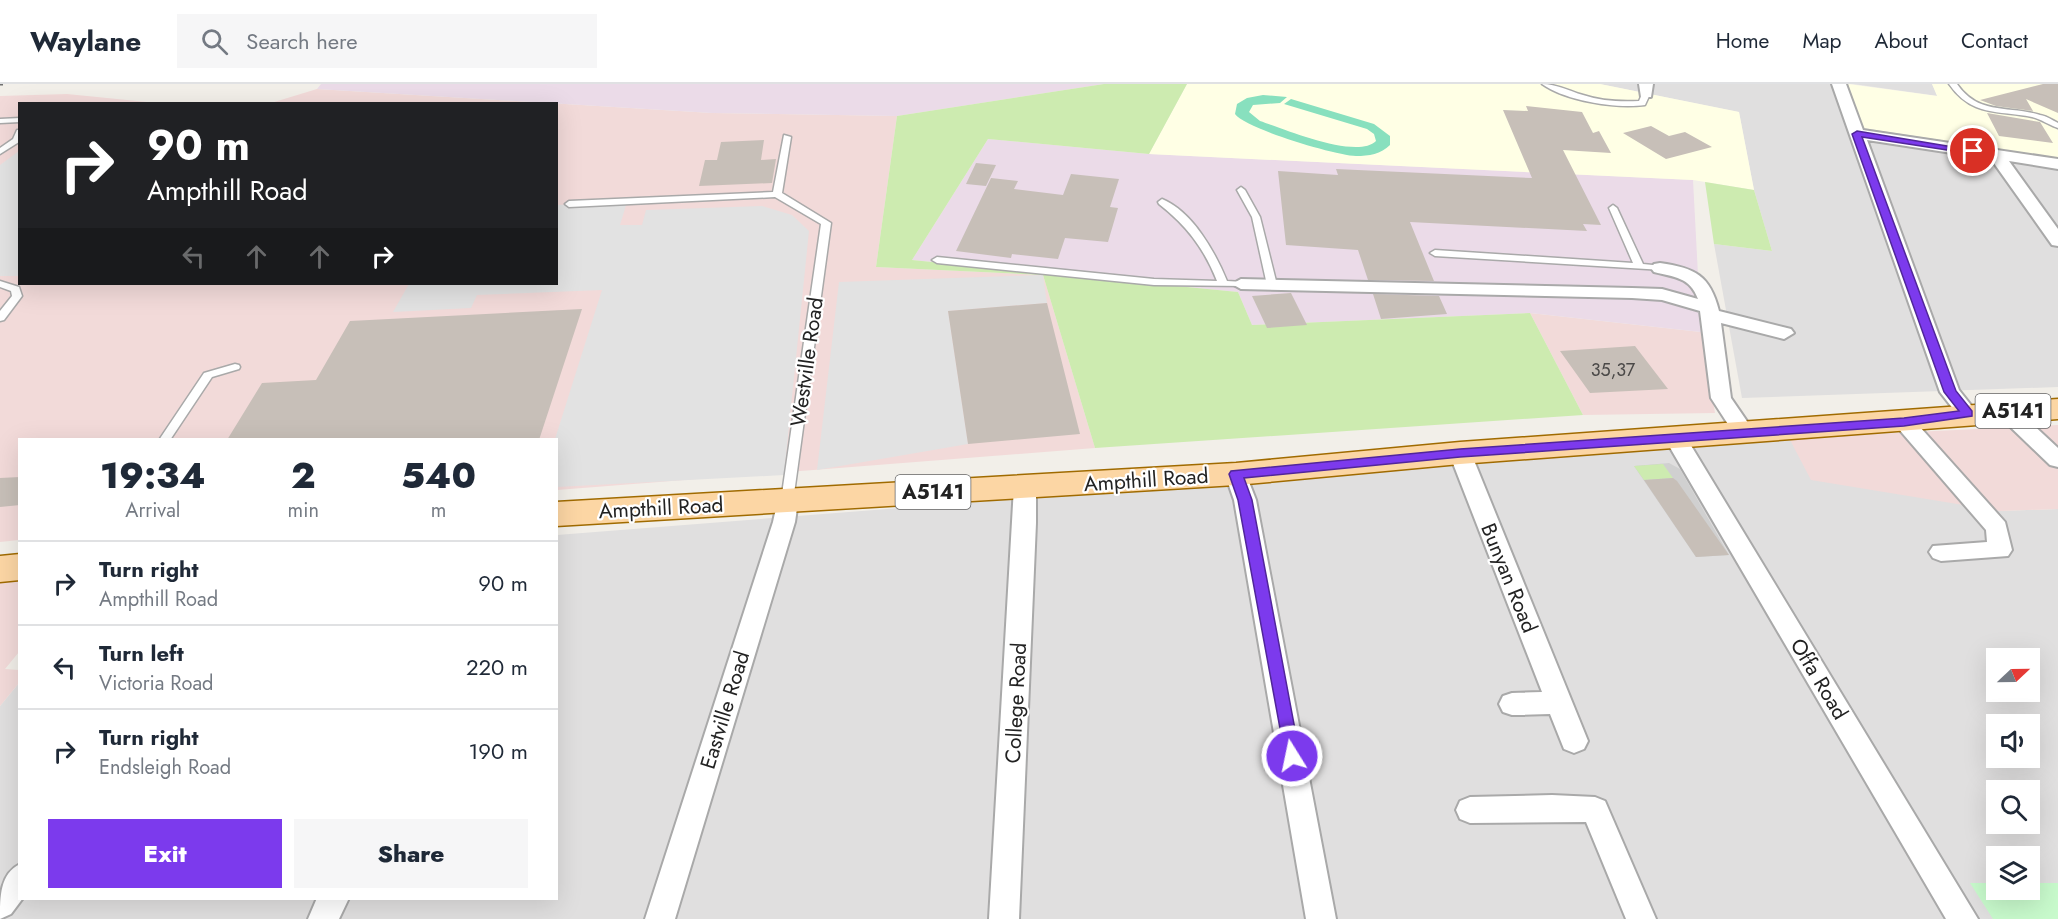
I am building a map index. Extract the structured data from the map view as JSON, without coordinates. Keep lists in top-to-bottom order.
{
  "streets": {
    "main road": ["A5141", "Ampthill Road"],
    "street": [
      "Bunyan Road",
      "Offa Road",
      "College Road",
      "Eastville Road"
    ],
    "lane": ["Westville Road"]
  },
  "crossings": [
    ["Westville Road", "Ampthill Road"],
    ["Westville Road", "Eastville Road"],
    ["Ampthill Road", "Bunyan Road"],
    ["Ampthill Road", "Offa Road"],
    ["Ampthill Road", "College Road"],
    ["Ampthill Road", "Eastville Road"]
  ],
  "house_numbers": ["35,37"],
  "north": "right",
  "page": {
    "header": "Waylane",
    "search": "Search here",
    "nav": [
      "Home",
      "Map",
      "About",
      "Contact"
    ],
    "turn": ["90 m", "Ampthill Road"],
    "eta": [
      "19:34",
      "Arrival",
      "2",
      "min",
      "540",
      "m"
    ],
    "list": [
      {
        "name": "Turn right",
        "note": "Ampthill Road",
        "value": "90 m"
      },
      {
        "name": "Turn left",
        "note": "Victoria Road",
        "value": "220 m"
      },
      {
        "name": "Turn right",
        "note": "Endsleigh Road",
        "value": "190 m"
      }
    ],
    "buttons": ["Exit", "Share"]
  }
}
